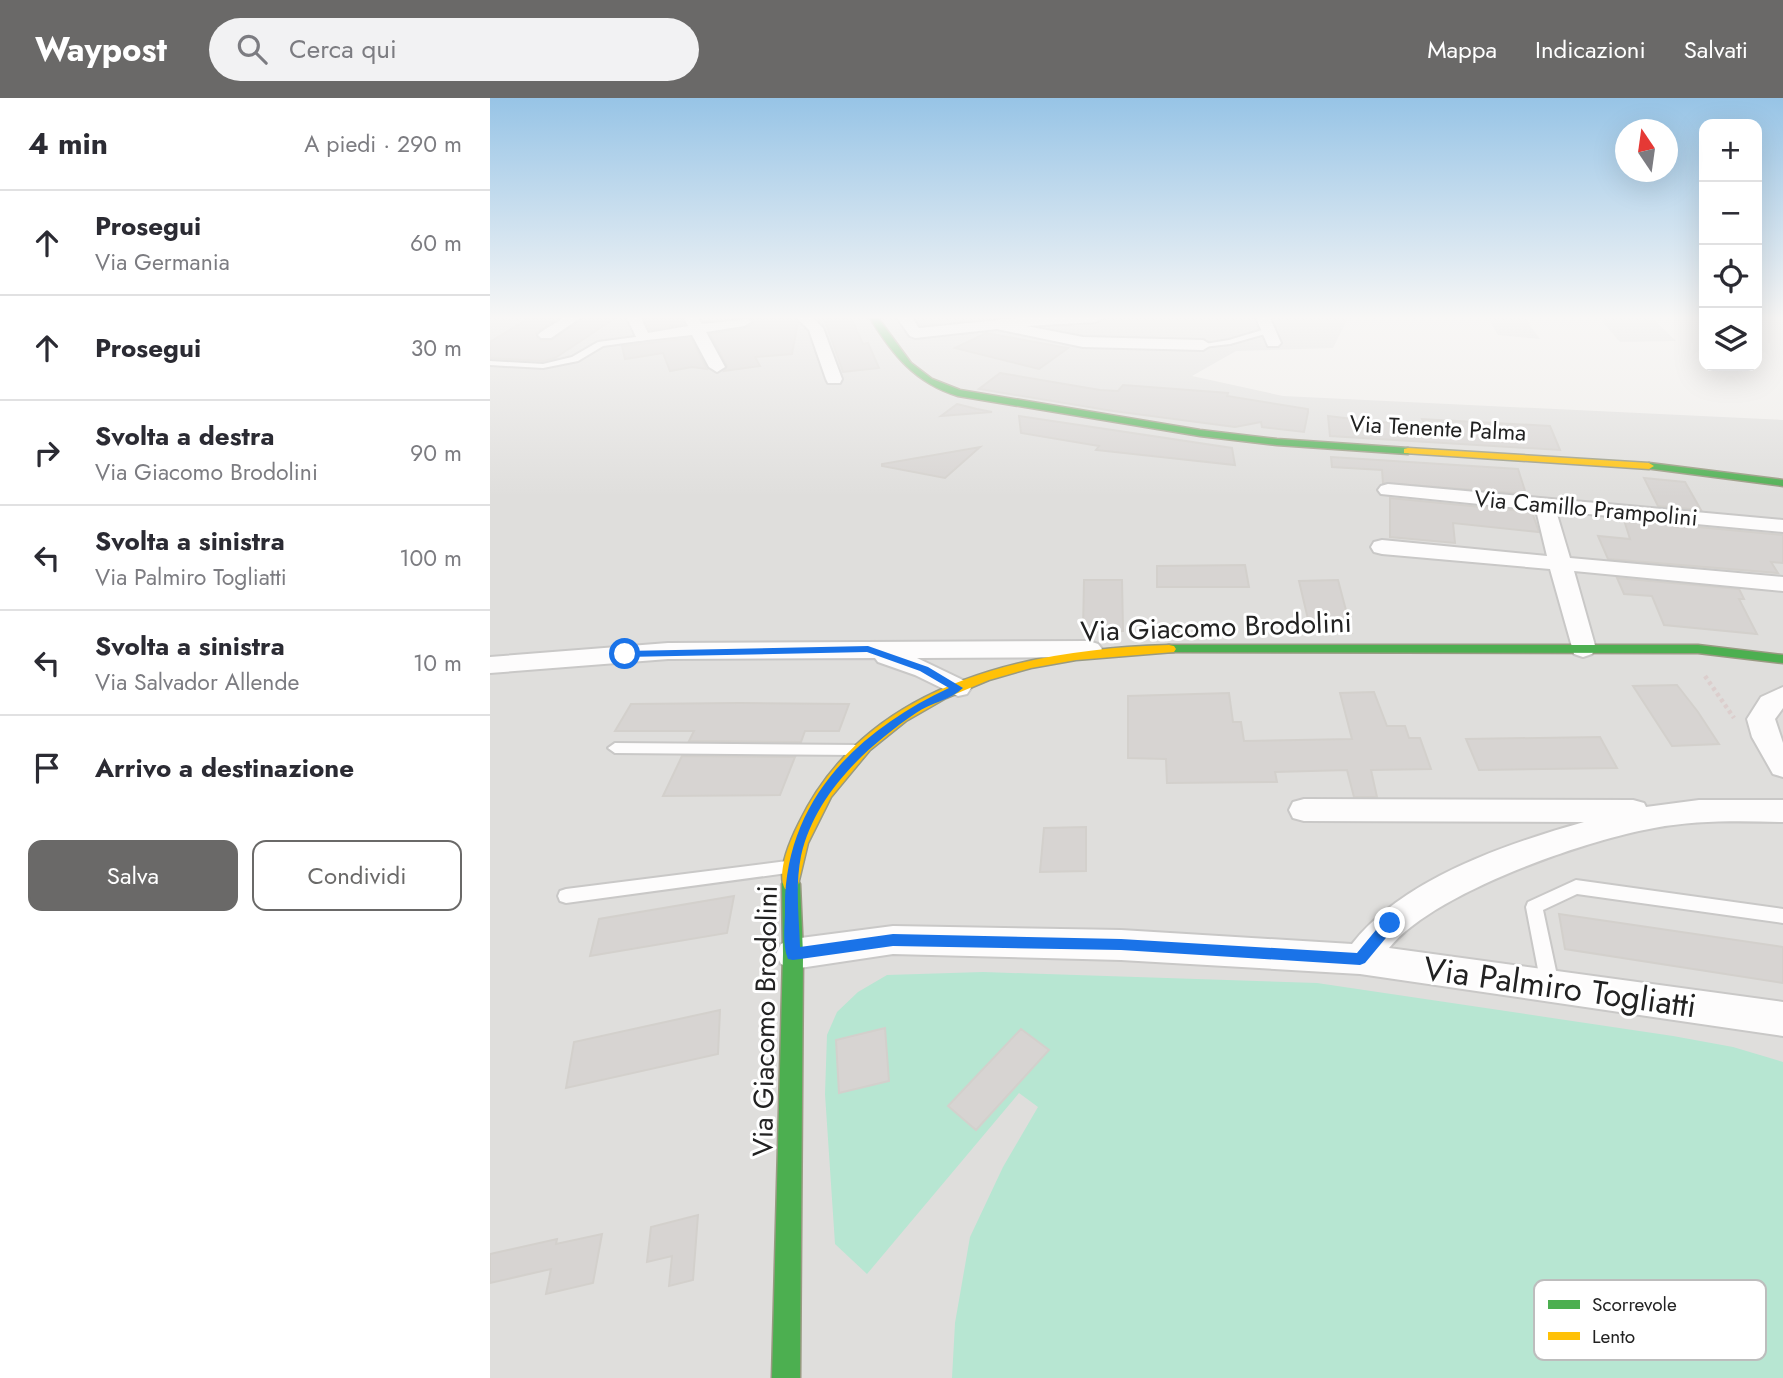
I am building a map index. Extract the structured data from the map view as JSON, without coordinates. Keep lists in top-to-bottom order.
{
  "streets": {
    "main road": ["Via Tenente Palma", "Via Giacomo Brodolini"],
    "street": ["Via Camillo Prampolini", "Via Palmiro Togliatti"]
  },
  "crossings": [
    ["Via Giacomo Brodolini", "Via Palmiro Togliatti"]
  ],
  "legend": ["Scorrevole", "Lento"],
  "north": "top",
  "page": {
    "header": "Waypost",
    "search": "Cerca qui",
    "nav": ["Mappa", "Indicazioni", "Salvati"],
    "heading": ["4 min", "A piedi · 290 m"],
    "map_buttons": ["+", "−"],
    "list": [
      ["Prosegui", "Via Germania", "60 m"],
      ["Prosegui", "30 m"],
      ["Svolta a destra", "Via Giacomo Brodolini", "90 m"],
      ["Svolta a sinistra", "Via Palmiro Togliatti", "100 m"],
      ["Svolta a sinistra", "Via Salvador Allende", "10 m"],
      "Arrivo a destinazione"
    ],
    "buttons": ["Salva", "Condividi"]
  }
}
